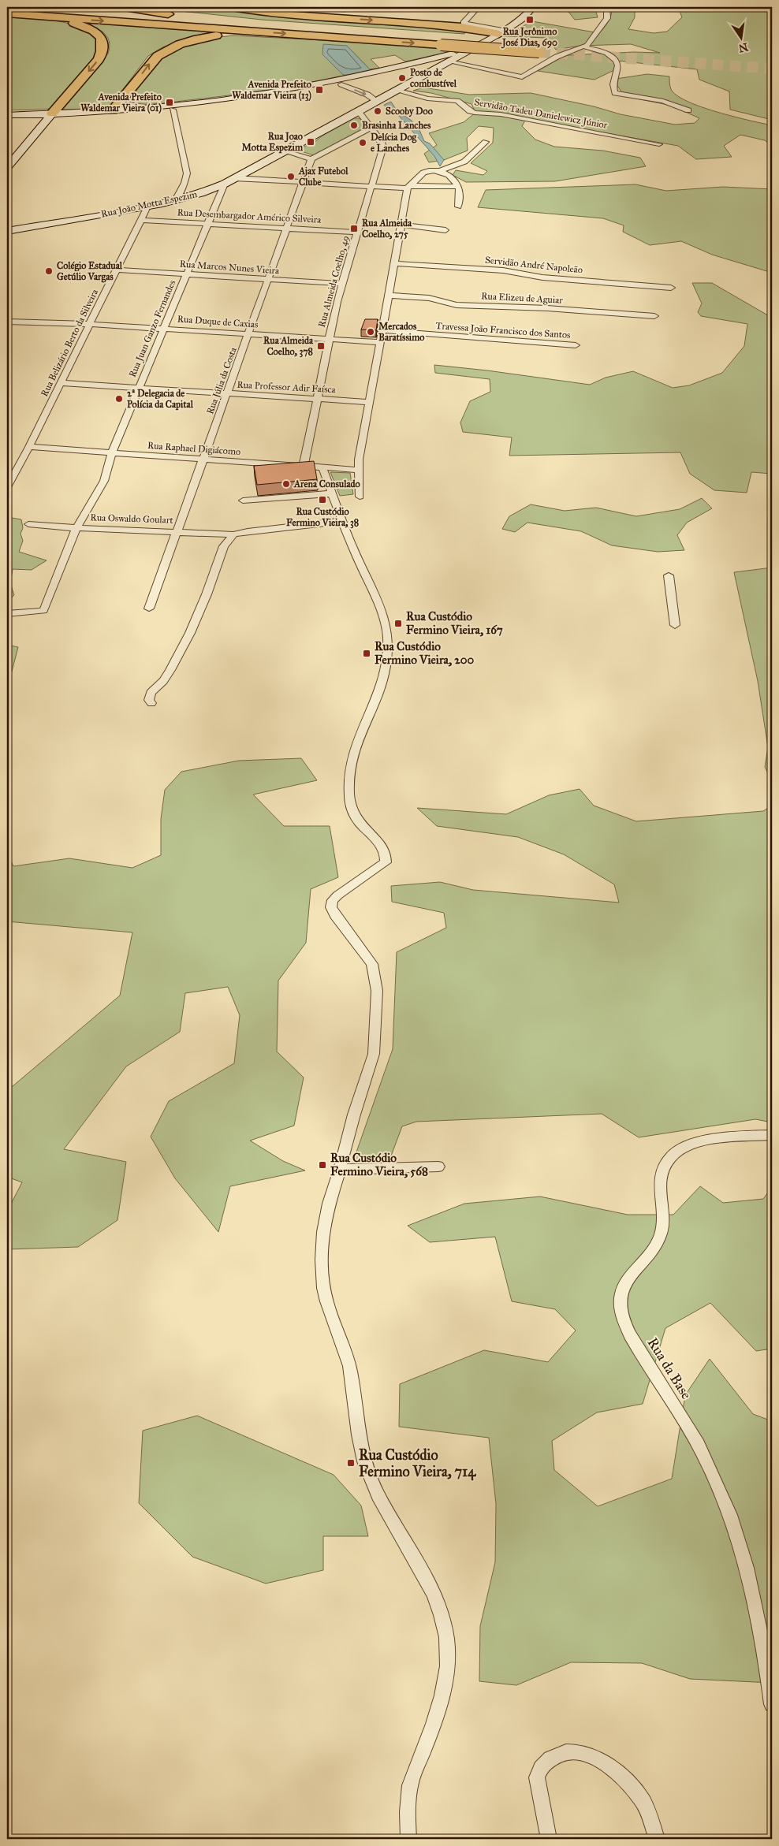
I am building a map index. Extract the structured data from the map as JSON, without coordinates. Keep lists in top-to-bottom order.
{
  "streets": {
    "main road": ["Rua João Motta Espezim"],
    "street": [
      "Servidão Tadeu Danielewicz Júnior",
      "Rua Desembargador Américo Silveira",
      "Servidão André Napoleão",
      "Rua Marcos Nunes Vieira",
      "Rua Almeida Coelho, 49",
      "Rua Elizeu de Aguiar",
      "Rua Duque de Caxias",
      "Rua Juan Ganzo Fernandes",
      "Travessa João Francisco dos Santos",
      "Rua Belizário Berto da Silveira",
      "Rua Júlia da Costa",
      "Rua Professor Adir Faísca",
      "Rua Raphael Digiácomo",
      "Rua Oswaldo Goulart",
      "Rua da Base"
    ]
  },
  "crossings": [
    ["Servidão Tadeu Danielewicz Júnior", "Rua João Motta Espezim"],
    ["Rua João Motta Espezim", "Rua Almeida Coelho, 49"],
    ["Rua João Motta Espezim", "Rua Juan Ganzo Fernandes"],
    ["Rua João Motta Espezim", "Rua Belizário Berto da Silveira"],
    ["Rua Desembargador Américo Silveira", "Rua Almeida Coelho, 49"],
    ["Rua Desembargador Américo Silveira", "Rua Juan Ganzo Fernandes"],
    ["Rua Desembargador Américo Silveira", "Rua Belizário Berto da Silveira"],
    ["Rua Desembargador Américo Silveira", "Rua Júlia da Costa"],
    ["Rua Marcos Nunes Vieira", "Rua Almeida Coelho, 49"],
    ["Rua Marcos Nunes Vieira", "Rua Juan Ganzo Fernandes"],
    ["Rua Marcos Nunes Vieira", "Rua Belizário Berto da Silveira"],
    ["Rua Marcos Nunes Vieira", "Rua Júlia da Costa"],
    ["Rua Almeida Coelho, 49", "Rua Duque de Caxias"],
    ["Rua Almeida Coelho, 49", "Rua Professor Adir Faísca"],
    ["Rua Almeida Coelho, 49", "Rua Raphael Digiácomo"],
    ["Rua Duque de Caxias", "Rua Juan Ganzo Fernandes"],
    ["Rua Duque de Caxias", "Rua Belizário Berto da Silveira"],
    ["Rua Duque de Caxias", "Rua Júlia da Costa"],
    ["Rua Juan Ganzo Fernandes", "Rua Professor Adir Faísca"],
    ["Rua Juan Ganzo Fernandes", "Rua Raphael Digiácomo"],
    ["Rua Juan Ganzo Fernandes", "Rua Oswaldo Goulart"],
    ["Rua Belizário Berto da Silveira", "Rua Professor Adir Faísca"],
    ["Rua Belizário Berto da Silveira", "Rua Raphael Digiácomo"],
    ["Rua Júlia da Costa", "Rua Professor Adir Faísca"],
    ["Rua Júlia da Costa", "Rua Raphael Digiácomo"],
    ["Rua Júlia da Costa", "Rua Oswaldo Goulart"]
  ],
  "places": {
    "transit": [
      "Rua Jerônimo José Dias, 690",
      "Avenida Prefeito Waldemar Vieira (13)",
      "Avenida Prefeito Waldemar Vieira (01)",
      "Rua Joao Motta Espezim",
      "Rua Almeida Coelho, 275",
      "Rua Almeida Coelho, 378",
      "Rua Custódio Fermino Vieira, 38",
      "Rua Custódio Fermino Vieira, 167",
      "Rua Custódio Fermino Vieira, 200",
      "Rua Custódio Fermino Vieira, 568",
      "Rua Custódio Fermino Vieira, 714"
    ],
    "other": [
      "Posto de combustível",
      "Scooby Doo",
      "Brasinha Lanches",
      "Delícia Dog e Lanches",
      "Ajax Futebol Clube",
      "Colégio Estadual Getúlio Vargas",
      "Mercados Baratíssimo",
      "2ª Delegacia de Polícia da Capital",
      "Arena Consulado"
    ]
  },
  "north": "bottom"
}
